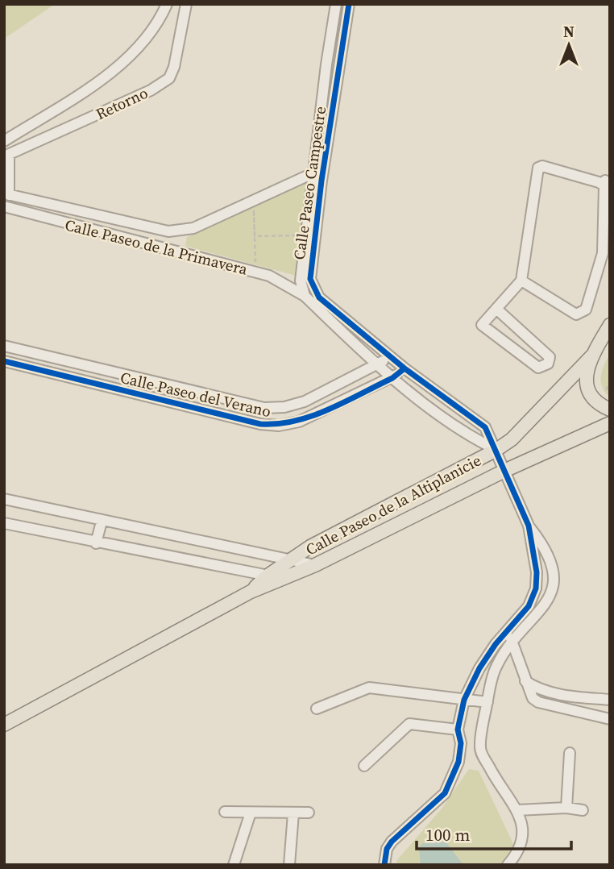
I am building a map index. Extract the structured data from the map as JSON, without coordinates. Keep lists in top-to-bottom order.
{
  "streets": {
    "main road": ["Calle Paseo de la Altiplanicie"],
    "street": [
      "Retorno",
      "Calle Paseo Campestre",
      "Calle Paseo de la Primavera",
      "Calle Paseo del Verano"
    ]
  },
  "crossings": [
    ["Calle Paseo Campestre", "Calle Paseo de la Primavera"],
    ["Calle Paseo Campestre", "Calle Paseo del Verano"],
    ["Calle Paseo Campestre", "Calle Paseo de la Altiplanicie"]
  ],
  "scale_bar": "100 m",
  "north": "top"
}
